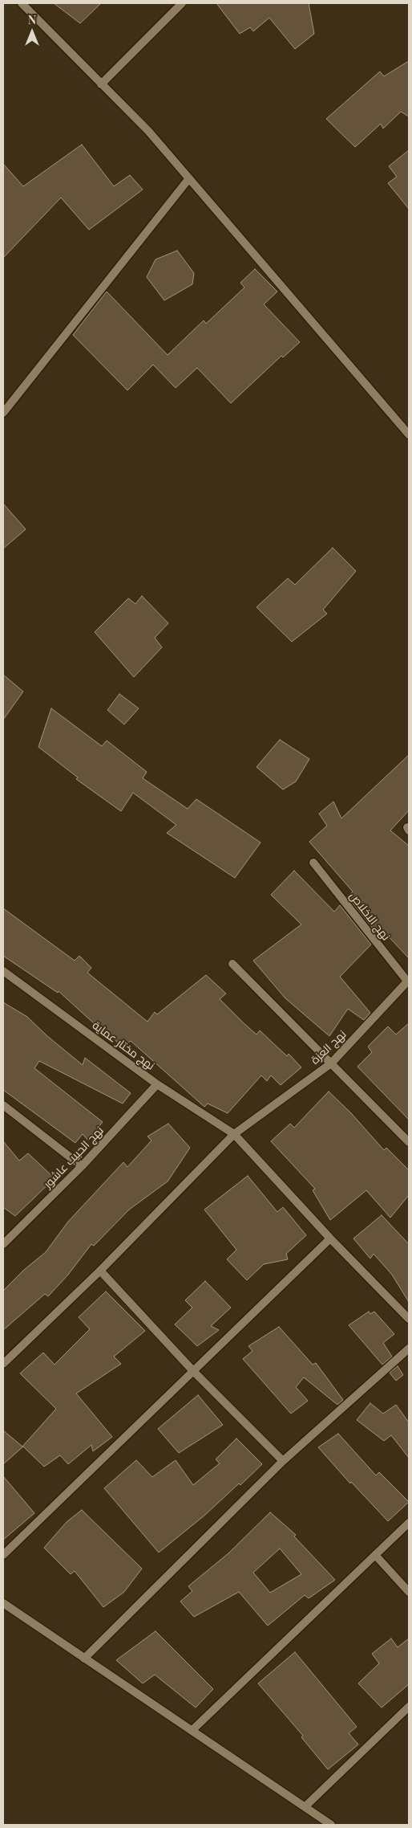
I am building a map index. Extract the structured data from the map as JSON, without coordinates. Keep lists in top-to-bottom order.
{
  "streets": {
    "street": [
      "نهج الاخلاص",
      "نهج مختار عماية",
      "نهج العزة",
      "نهج الحبيب عاشور"
    ]
  },
  "crossings": [
    ["نهج الاخلاص", "نهج العزة"],
    ["نهج مختار عماية", "نهج العزة"],
    ["نهج مختار عماية", "نهج الحبيب عاشور"]
  ],
  "north": "top"
}
